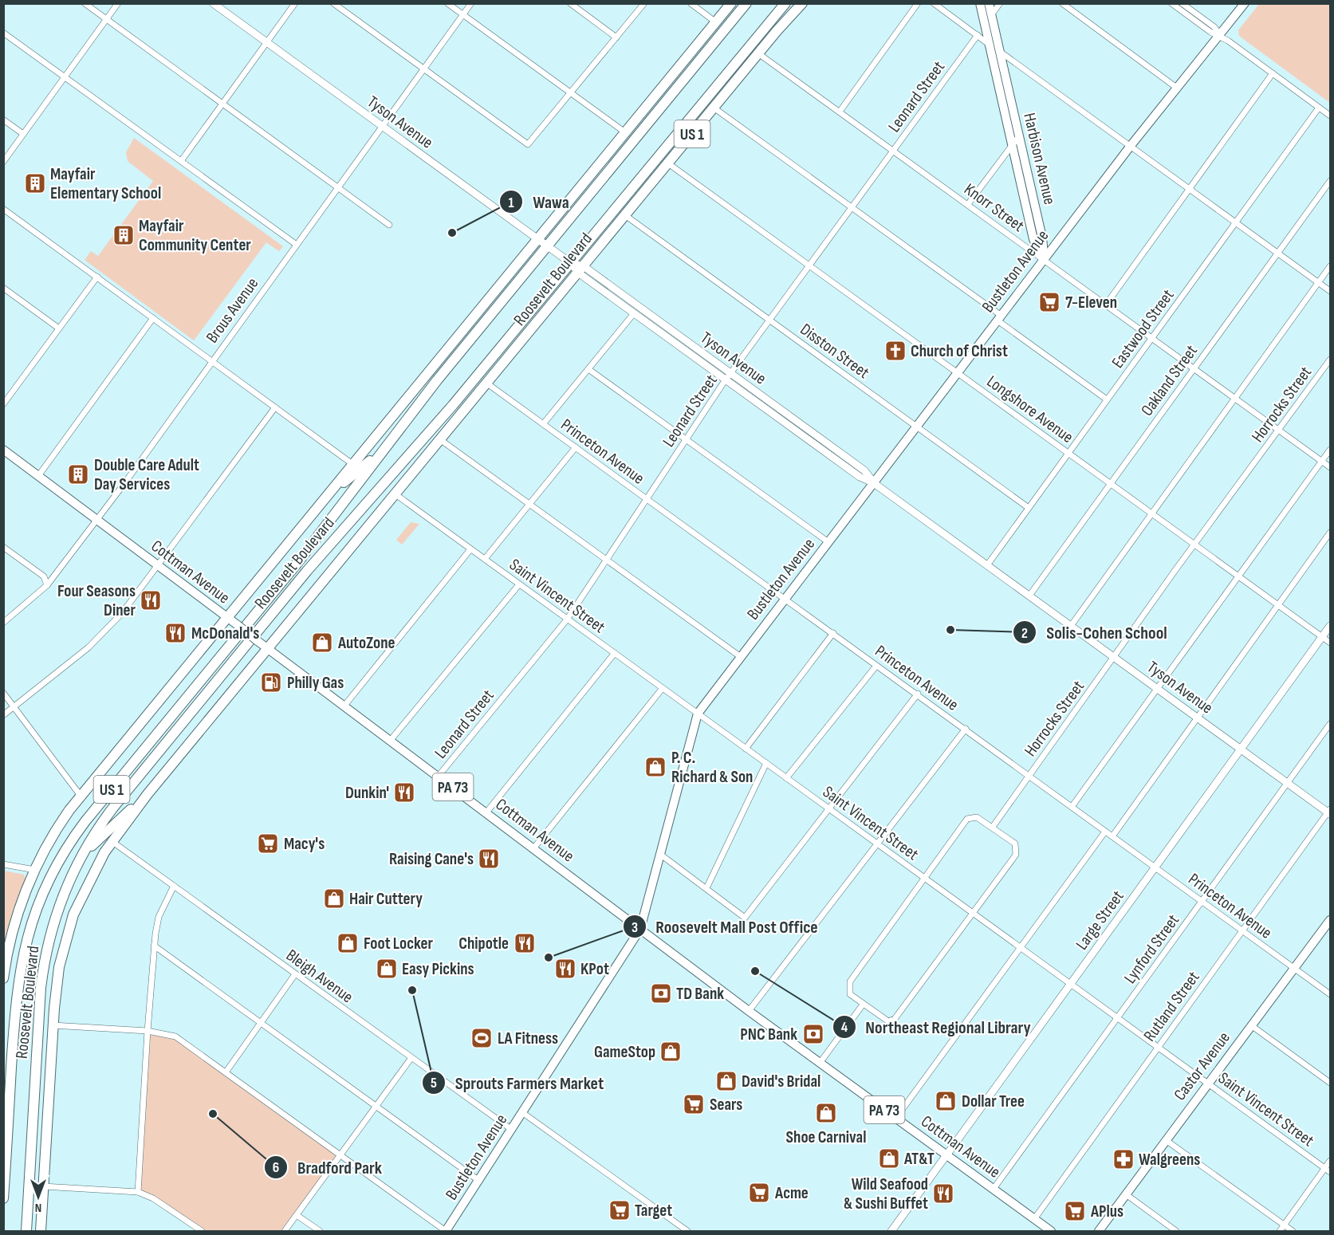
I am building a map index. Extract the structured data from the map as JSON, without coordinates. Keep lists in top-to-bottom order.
{
  "streets": {
    "highway": ["US 1", "Roosevelt Boulevard"],
    "main road": [
      "Harbison Avenue",
      "Bustleton Avenue",
      "Cottman Avenue",
      "PA 73",
      "Castor Avenue"
    ],
    "street": [
      "Leonard Street",
      "Tyson Avenue",
      "Knorr Street",
      "Brous Avenue",
      "Eastwood Street",
      "Disston Street",
      "Oakland Street",
      "Horrocks Street",
      "Longshore Avenue",
      "Princeton Avenue",
      "Saint Vincent Street",
      "Large Street",
      "Lynford Street",
      "Bleigh Avenue",
      "Rutland Street"
    ]
  },
  "crossings": [
    ["Leonard Street", "Tyson Avenue"],
    ["Leonard Street", "Knorr Street"],
    ["Leonard Street", "Disston Street"],
    ["Leonard Street", "Longshore Avenue"],
    ["Leonard Street", "Princeton Avenue"],
    ["Leonard Street", "Cottman Avenue"],
    ["Leonard Street", "Saint Vincent Street"],
    ["Tyson Avenue", "Bustleton Avenue"],
    ["Tyson Avenue", "Roosevelt Boulevard"],
    ["Tyson Avenue", "Brous Avenue"],
    ["Tyson Avenue", "Eastwood Street"],
    ["Tyson Avenue", "Oakland Street"],
    ["Tyson Avenue", "Horrocks Street"],
    ["Tyson Avenue", "Large Street"],
    ["Tyson Avenue", "Lynford Street"],
    ["Tyson Avenue", "Rutland Street"],
    ["Harbison Avenue", "Knorr Street"],
    ["Harbison Avenue", "Bustleton Avenue"],
    ["Knorr Street", "Bustleton Avenue"],
    ["Knorr Street", "Roosevelt Boulevard"],
    ["Knorr Street", "Eastwood Street"],
    ["Knorr Street", "Oakland Street"],
    ["Knorr Street", "Horrocks Street"],
    ["Bustleton Avenue", "Disston Street"],
    ["Bustleton Avenue", "Longshore Avenue"],
    ["Bustleton Avenue", "Princeton Avenue"],
    ["Bustleton Avenue", "Cottman Avenue"],
    ["Bustleton Avenue", "Saint Vincent Street"],
    ["Bustleton Avenue", "Bleigh Avenue"],
    ["Roosevelt Boulevard", "Disston Street"],
    ["Roosevelt Boulevard", "Longshore Avenue"],
    ["Roosevelt Boulevard", "Princeton Avenue"],
    ["Roosevelt Boulevard", "Cottman Avenue"],
    ["Roosevelt Boulevard", "Saint Vincent Street"],
    ["Roosevelt Boulevard", "Bleigh Avenue"],
    ["Brous Avenue", "Cottman Avenue"],
    ["Eastwood Street", "Disston Street"],
    ["Eastwood Street", "Longshore Avenue"],
    ["Oakland Street", "Longshore Avenue"],
    ["Horrocks Street", "Longshore Avenue"],
    ["Horrocks Street", "Princeton Avenue"],
    ["Longshore Avenue", "Large Street"],
    ["Princeton Avenue", "Large Street"],
    ["Princeton Avenue", "Lynford Street"],
    ["Princeton Avenue", "Rutland Street"],
    ["Princeton Avenue", "Castor Avenue"],
    ["Cottman Avenue", "Large Street"],
    ["Cottman Avenue", "Lynford Street"],
    ["Cottman Avenue", "Rutland Street"],
    ["Saint Vincent Street", "Large Street"],
    ["Saint Vincent Street", "Lynford Street"],
    ["Saint Vincent Street", "Rutland Street"],
    ["Saint Vincent Street", "Castor Avenue"]
  ],
  "places": {
    "building": ["Mayfair Elementary School", "Mayfair Community Center", "Double Care Adult Day Services"],
    "other": [
      "Wawa",
      "Solis-Cohen School",
      "Roosevelt Mall Post Office",
      "Northeast Regional Library",
      "Sprouts Farmers Market",
      "Bradford Park"
    ],
    "supermarket": [
      "7-Eleven",
      "Macy's",
      "Sears",
      "Acme",
      "Target",
      "APlus"
    ],
    "church": ["Church of Christ"],
    "restaurant": [
      "Four Seasons Diner",
      "McDonald's",
      "Dunkin'",
      "Raising Cane's",
      "Chipotle",
      "KPot",
      "Wild Seafood & Sushi Buffet"
    ],
    "shop": [
      "AutoZone",
      "P. C. Richard & Son",
      "Hair Cuttery",
      "Foot Locker",
      "Easy Pickins",
      "GameStop",
      "David's Bridal",
      "Dollar Tree",
      "Shoe Carnival",
      "AT&T"
    ],
    "fuel station": ["Philly Gas"],
    "bank": ["TD Bank", "PNC Bank"],
    "sports": ["LA Fitness"],
    "pharmacy": ["Walgreens"]
  },
  "north": "bottom"
}
